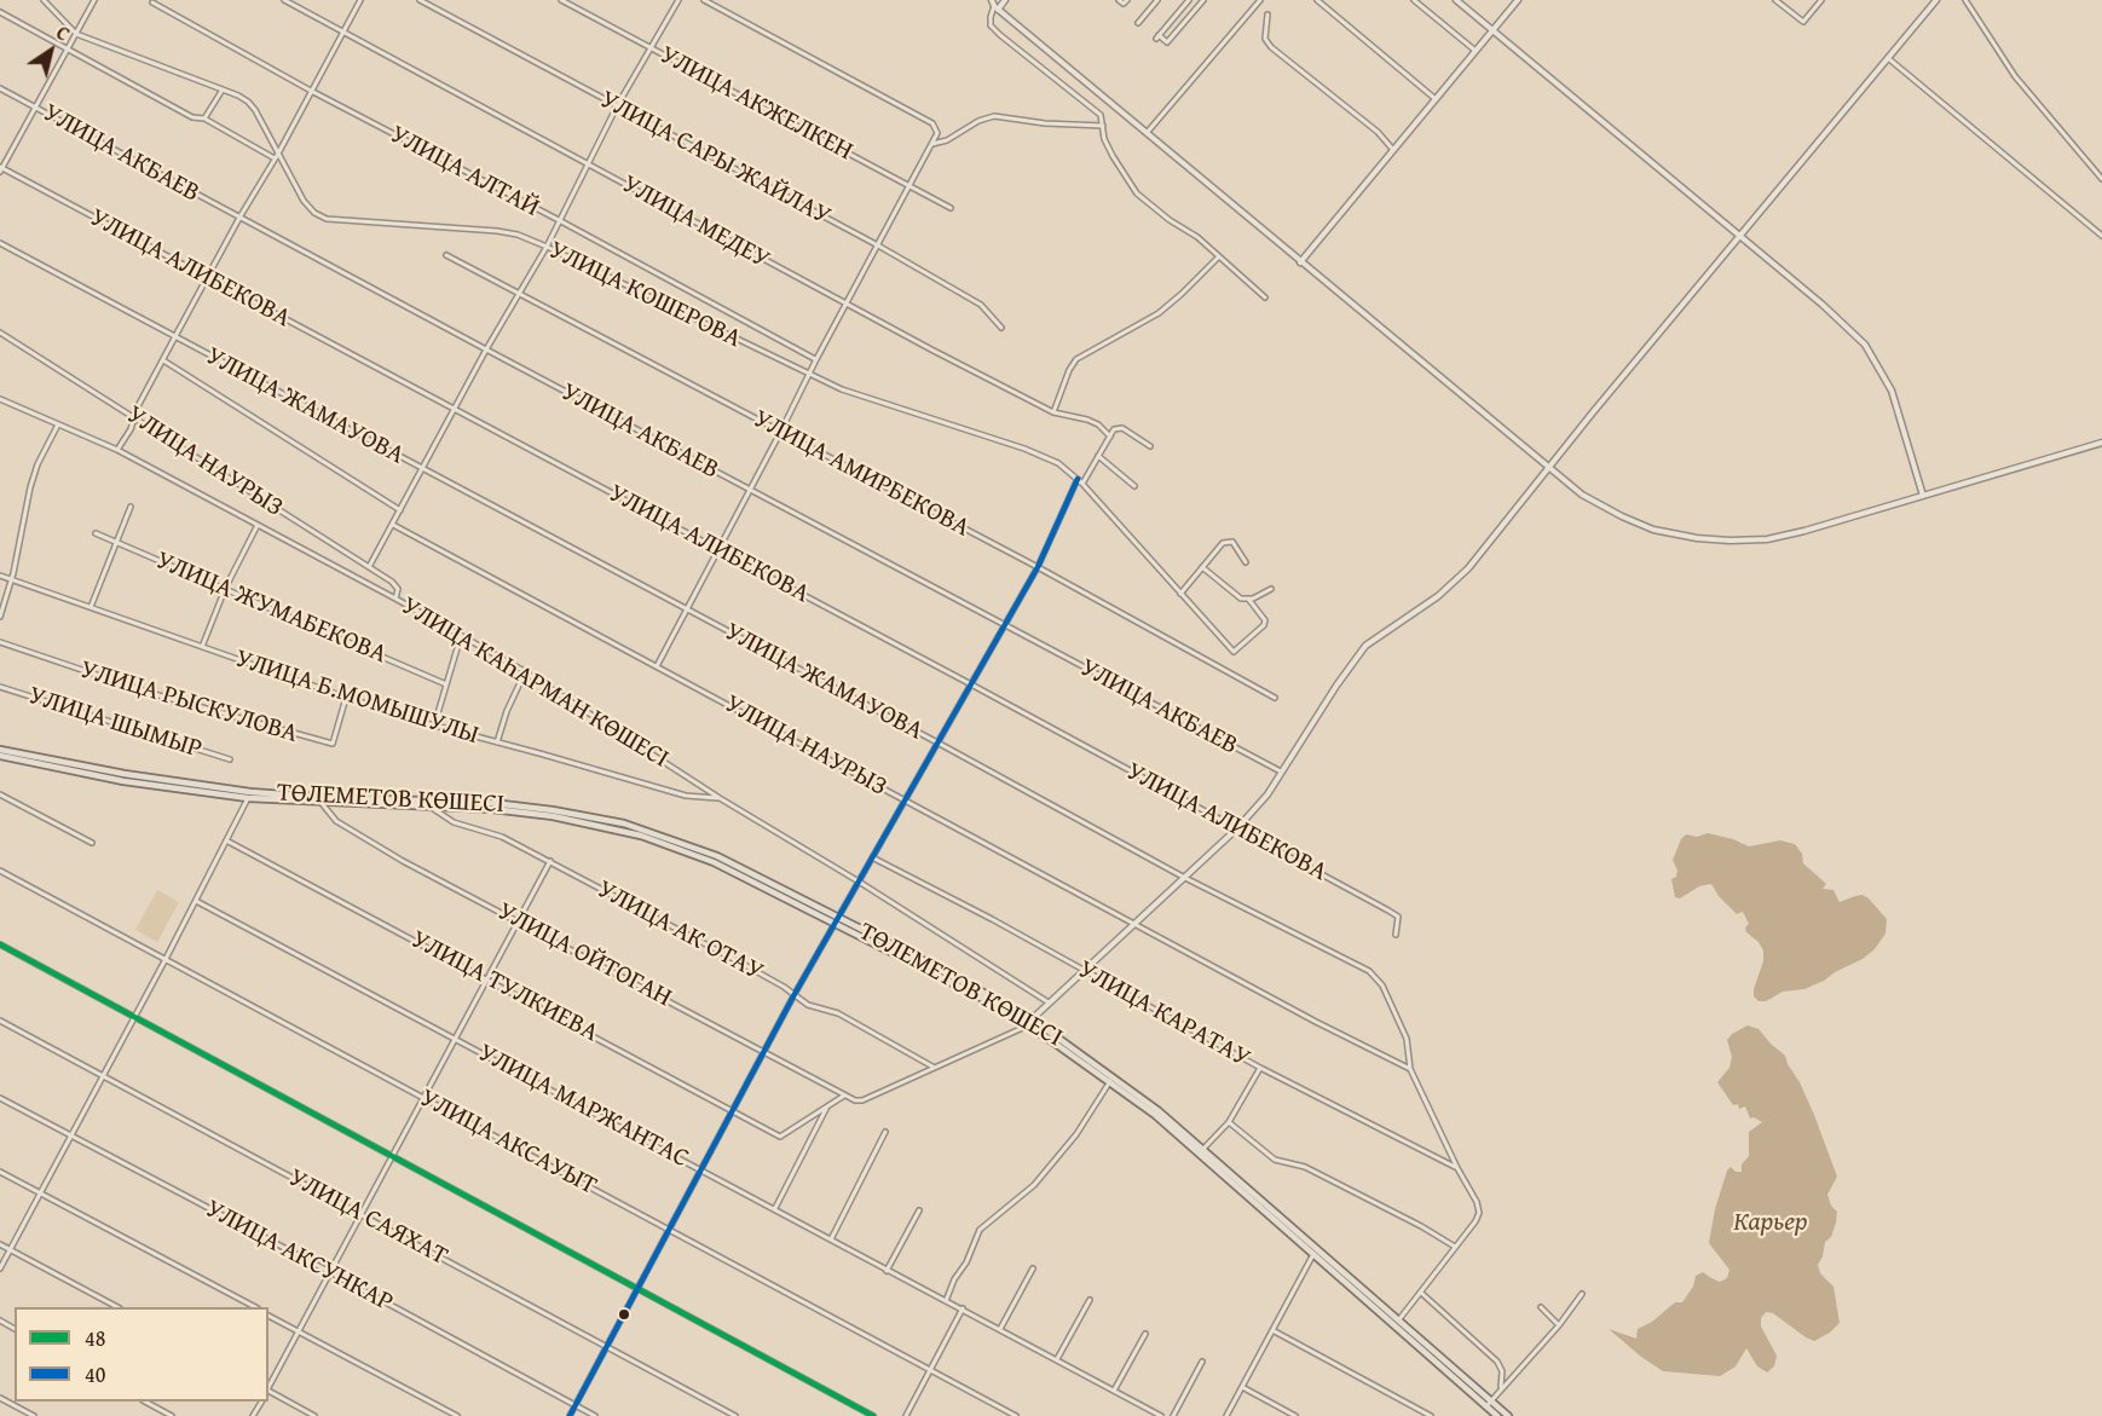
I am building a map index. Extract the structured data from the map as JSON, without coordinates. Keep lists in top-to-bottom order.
{
  "streets": {
    "main road": ["ТӨЛЕМЕТОВ КӨШЕСІ"],
    "street": [
      "УЛИЦА АКЖЕЛКЕН",
      "УЛИЦА АКБАЕВ",
      "УЛИЦА САРЫ ЖАЙЛАУ",
      "УЛИЦА АЛТАЙ",
      "УЛИЦА МЕДЕУ",
      "УЛИЦА АЛИБЕКОВА",
      "УЛИЦА КОШЕРОВА",
      "УЛИЦА ЖАМАУОВА",
      "УЛИЦА НАУРЫЗ",
      "УЛИЦА АМИРБЕКОВА",
      "УЛИЦА ЖУМАБЕКОВА",
      "УЛИЦА КАҺАРМАН КӨШЕСІ",
      "УЛИЦА Б.МОМЫШУЛЫ",
      "УЛИЦА РЫСКУЛОВА",
      "УЛИЦА ШЫМЫР",
      "УЛИЦА АК ОТАУ",
      "УЛИЦА ОЙТОГАН",
      "УЛИЦА ТУЛКИЕВА",
      "УЛИЦА КАРАТАУ",
      "УЛИЦА МАРЖАНТАС",
      "УЛИЦА АКСАУЫТ",
      "УЛИЦА САЯХАТ",
      "УЛИЦА АКСУНКАР"
    ]
  },
  "crossings": [
    ["УЛИЦА ЖАМАУОВА", "УЛИЦА НАУРЫЗ"],
    ["УЛИЦА ЖАМАУОВА", "ТӨЛЕМЕТОВ КӨШЕСІ"],
    ["УЛИЦА ЖАМАУОВА", "УЛИЦА КАРАТАУ"],
    ["УЛИЦА НАУРЫЗ", "УЛИЦА КАҺАРМАН КӨШЕСІ"],
    ["УЛИЦА КАҺАРМАН КӨШЕСІ", "УЛИЦА Б.МОМЫШУЛЫ"],
    ["УЛИЦА Б.МОМЫШУЛЫ", "УЛИЦА РЫСКУЛОВА"],
    ["ТӨЛЕМЕТОВ КӨШЕСІ", "УЛИЦА АК ОТАУ"],
    ["ТӨЛЕМЕТОВ КӨШЕСІ", "УЛИЦА ОЙТОГАН"],
    ["УЛИЦА АК ОТАУ", "УЛИЦА ОЙТОГАН"]
  ],
  "water": ["Карьер"],
  "lines": ["transit line 40", "transit line 48"],
  "legend": ["48", "40"],
  "north": "top right"
}
